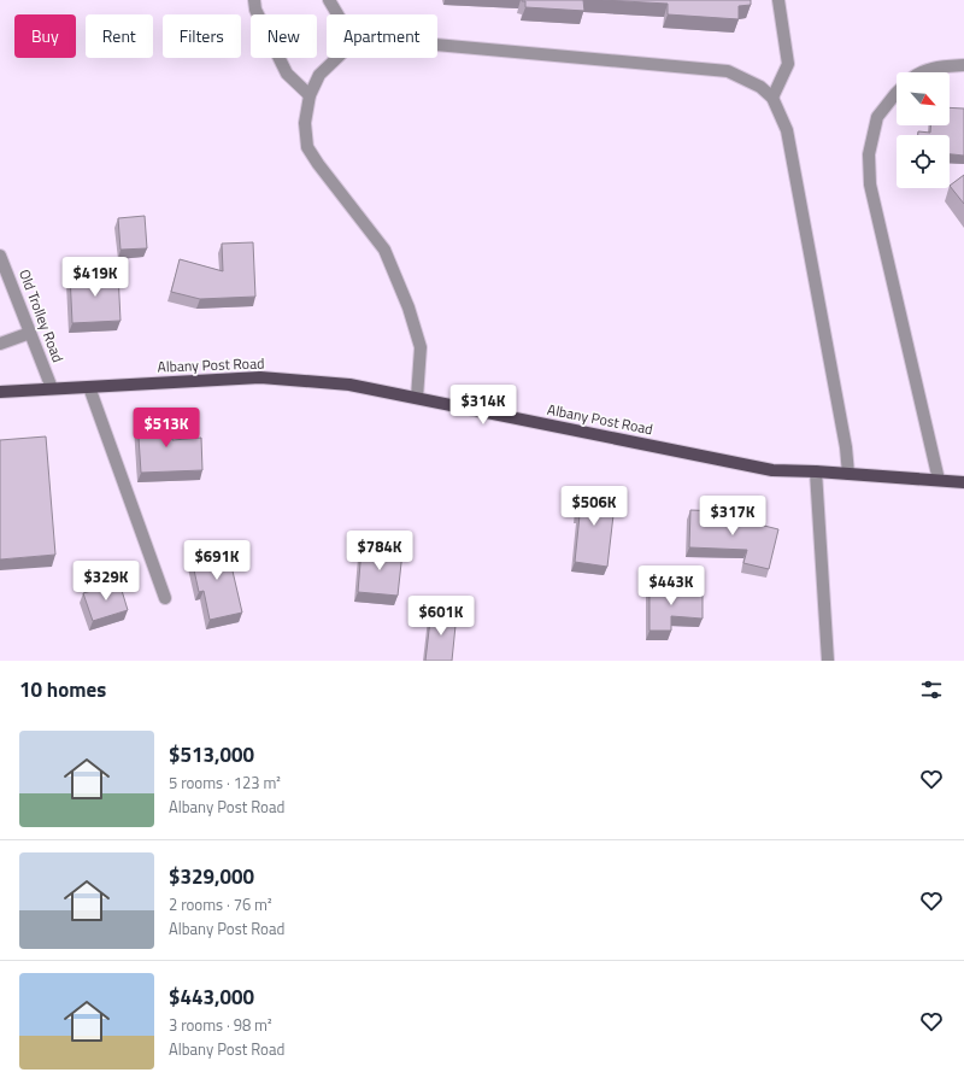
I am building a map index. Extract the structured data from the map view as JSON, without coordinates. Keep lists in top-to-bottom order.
{
  "streets": {
    "main road": ["Albany Post Road"],
    "street": ["Old Trolley Road"]
  },
  "crossings": [
    ["Old Trolley Road", "Albany Post Road"]
  ],
  "north": "bottom right",
  "page": {
    "chip": [
      "Buy",
      "Rent",
      "Filters",
      "New",
      "Apartment"
    ],
    "price": [
      "$419K",
      "$314K",
      "$513K",
      "$506K",
      "$317K",
      "$784K",
      "$691K",
      "$329K",
      "$443K",
      "$601K"
    ],
    "heading": "10 homes",
    "list": [
      {
        "name": "$513,000",
        "note": "5 rooms · 123 m² · Albany Post Road"
      },
      {
        "name": "$329,000",
        "note": "2 rooms · 76 m² · Albany Post Road"
      },
      {
        "name": "$443,000",
        "note": "3 rooms · 98 m² · Albany Post Road"
      }
    ]
  }
}
